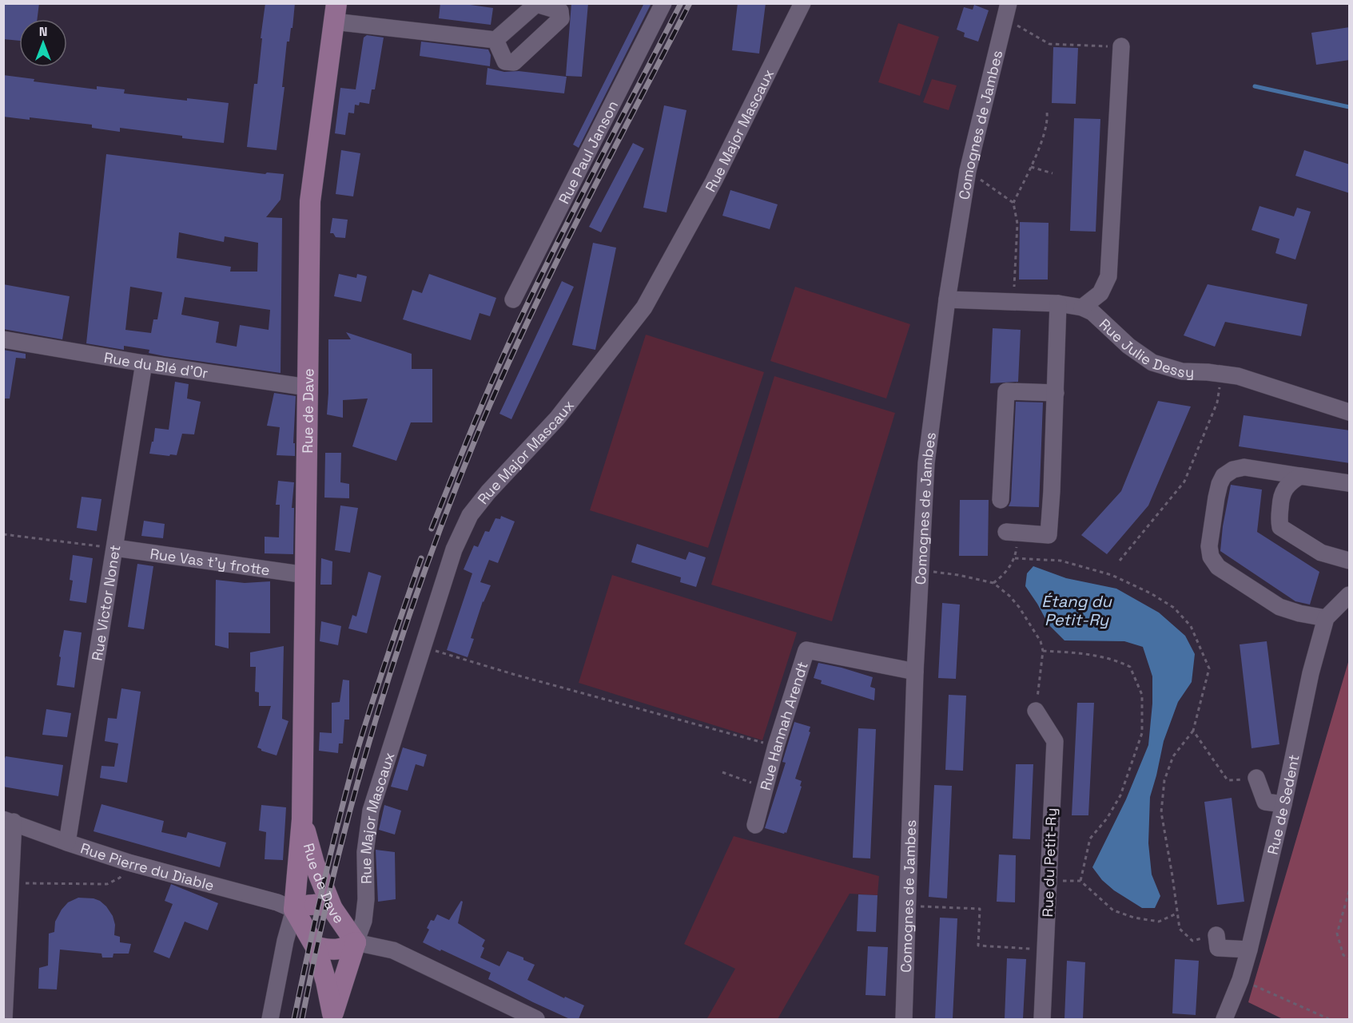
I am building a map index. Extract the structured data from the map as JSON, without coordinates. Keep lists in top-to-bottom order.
{
  "streets": {
    "main road": ["Rue de Dave"],
    "street": [
      "Comognes de Jambes",
      "Rue Major Mascaux",
      "Rue Paul Janson",
      "Rue Julie Dessy",
      "Rue du Blé d'Or",
      "Rue Vas t'y frotte",
      "Rue Victor Nonet",
      "Rue Hannah Arendt",
      "Rue de Sedent",
      "Rue du Petit-Ry",
      "Rue Pierre du Diable"
    ]
  },
  "crossings": [
    ["Comognes de Jambes", "Rue Julie Dessy"],
    ["Comognes de Jambes", "Rue Hannah Arendt"],
    ["Rue Major Mascaux", "Rue de Dave"],
    ["Rue du Blé d'Or", "Rue de Dave"],
    ["Rue du Blé d'Or", "Rue Victor Nonet"],
    ["Rue de Dave", "Rue Vas t'y frotte"],
    ["Rue de Dave", "Rue Pierre du Diable"],
    ["Rue Vas t'y frotte", "Rue Victor Nonet"],
    ["Rue Victor Nonet", "Rue Pierre du Diable"]
  ],
  "water": ["Étang du Petit-Ry"],
  "north": "top"
}
